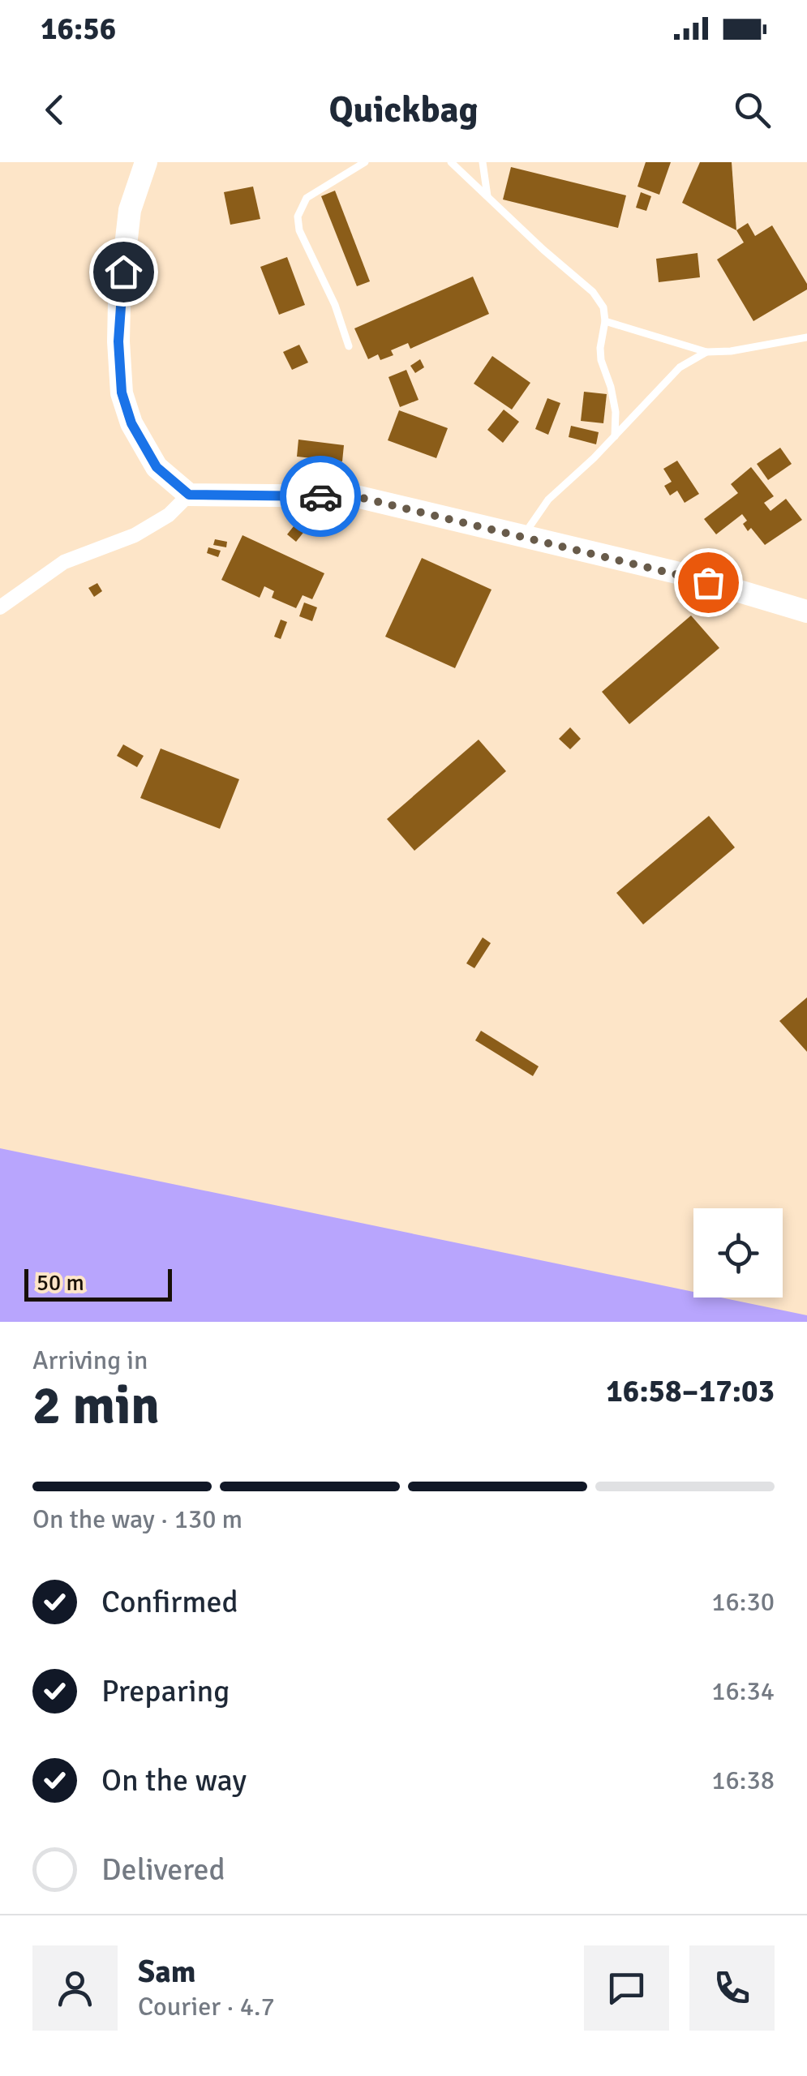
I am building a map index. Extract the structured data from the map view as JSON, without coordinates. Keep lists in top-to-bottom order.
{
  "scale_bar": "50 m",
  "page": {
    "status": "16:56",
    "header": "Quickbag",
    "scale": "50 m",
    "heading": ["2 min", "Arriving in", "16:58–17:03"],
    "panel": ["Sam", "Courier · 4.7"],
    "bar": "On the way · 130 m",
    "list": [
      ["Confirmed", "16:30"],
      ["Preparing", "16:34"],
      ["On the way", "16:38"],
      "Delivered"
    ]
  }
}
